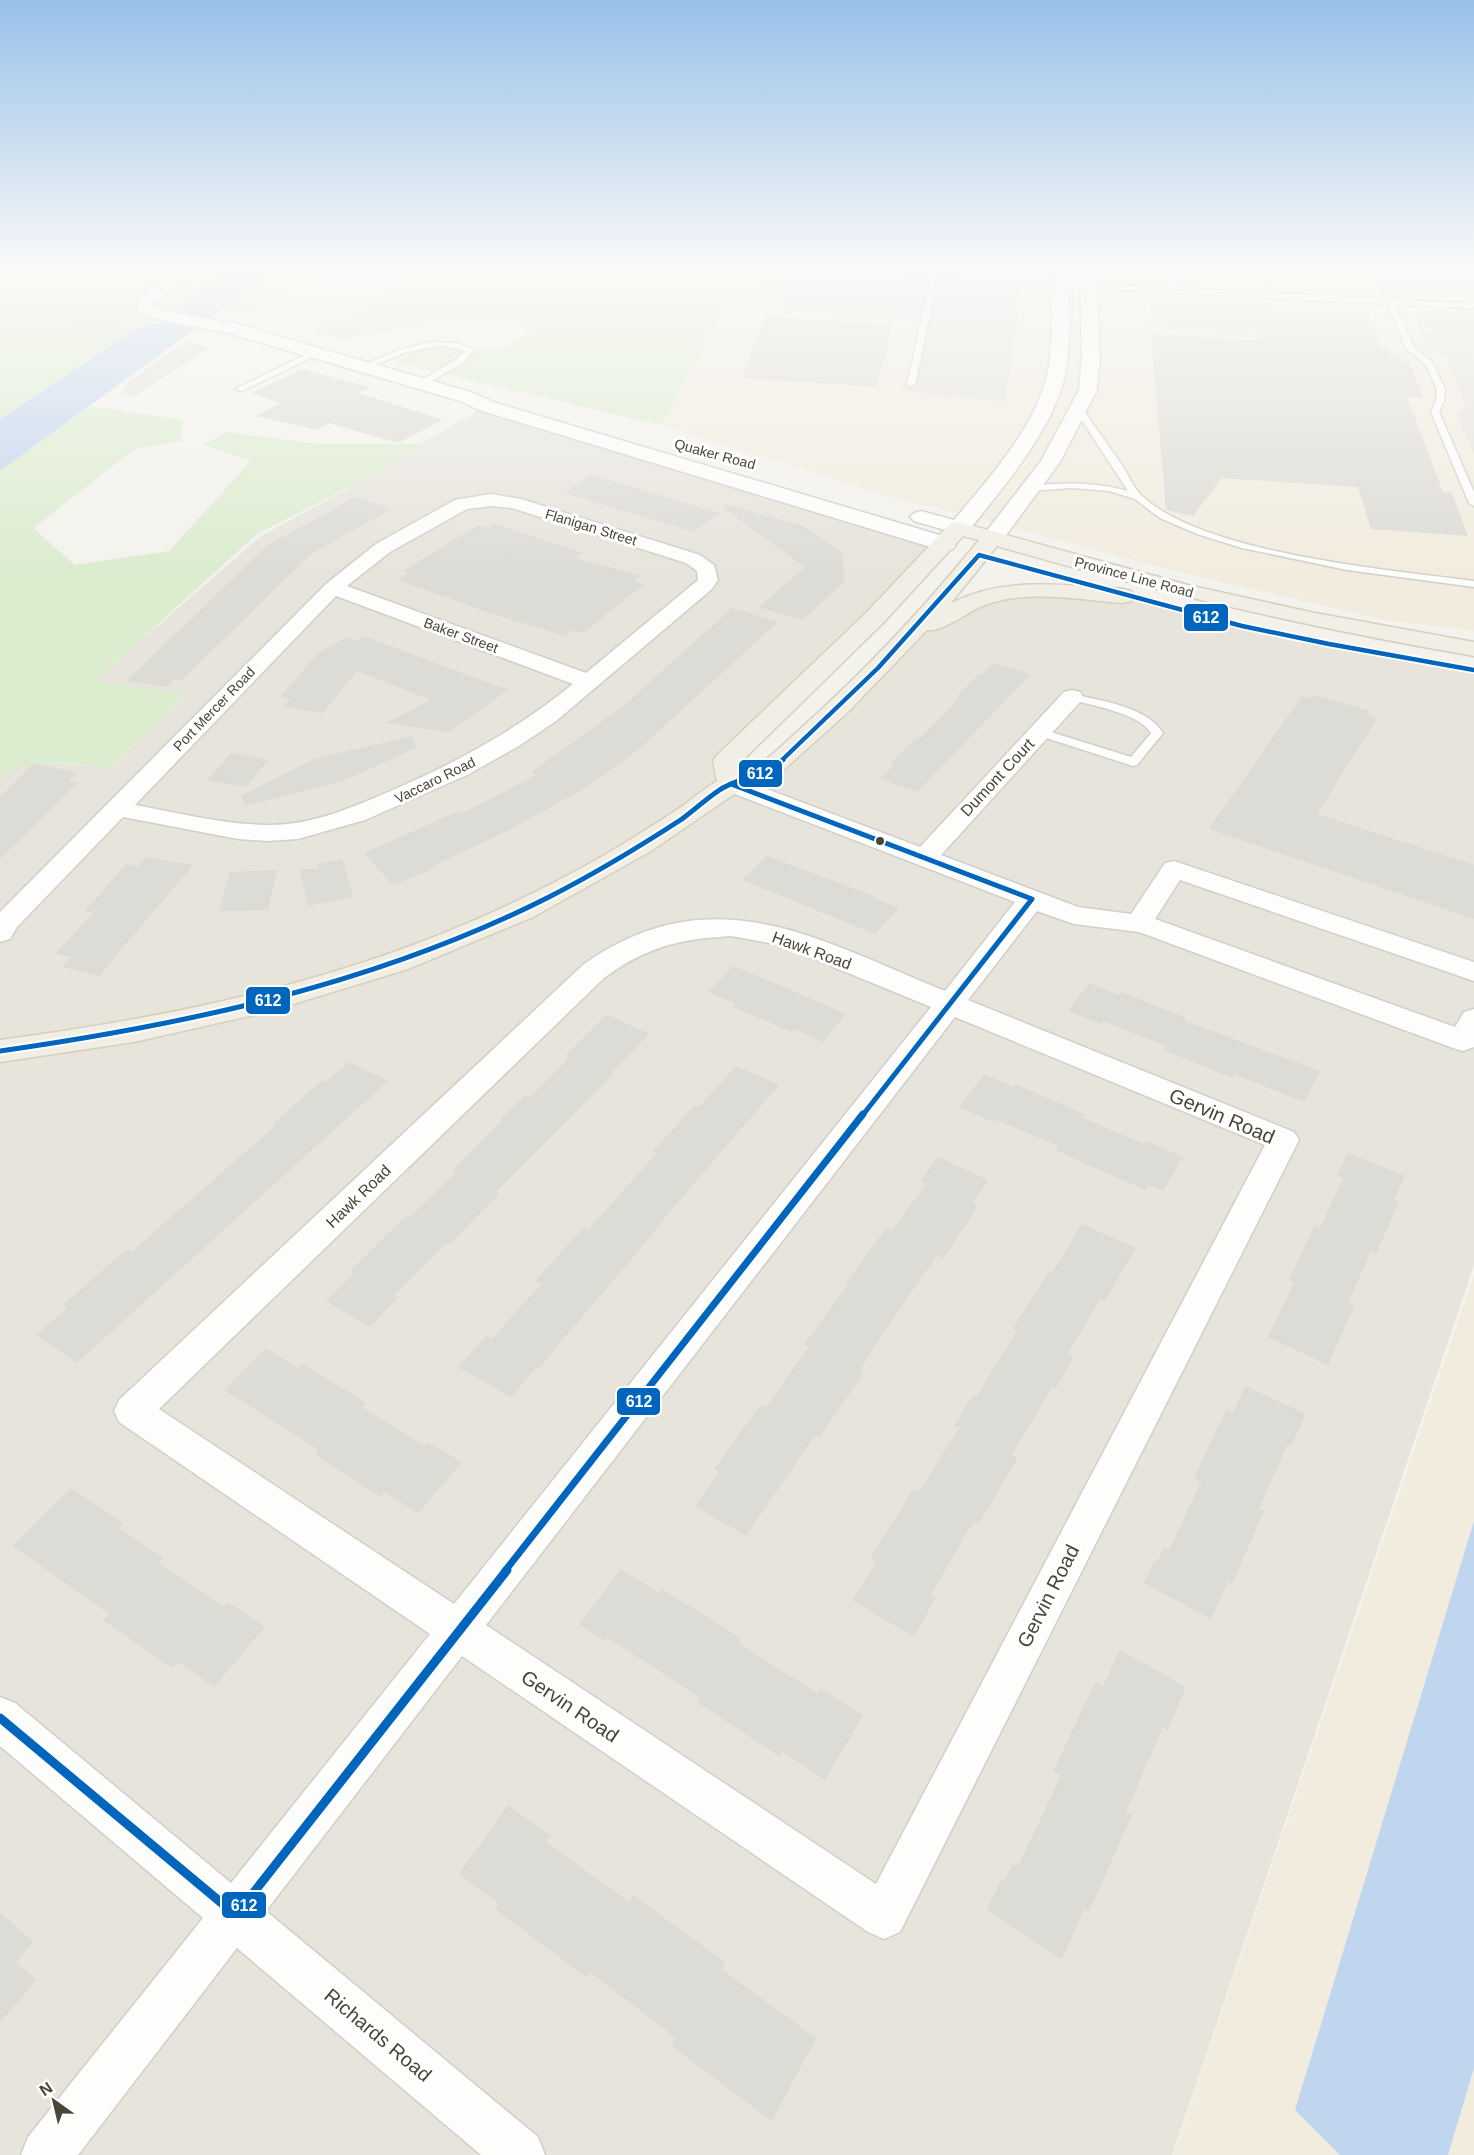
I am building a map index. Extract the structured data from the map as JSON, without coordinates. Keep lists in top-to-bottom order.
{
  "streets": {
    "main road": ["Province Line Road"],
    "street": [
      "Quaker Road",
      "Flanigan Street",
      "Baker Street",
      "Port Mercer Road",
      "Dumont Court",
      "Vaccaro Road",
      "Hawk Road",
      "Gervin Road",
      "Richards Road"
    ]
  },
  "crossings": [
    ["Flanigan Street", "Port Mercer Road"],
    ["Flanigan Street", "Vaccaro Road"],
    ["Baker Street", "Port Mercer Road"],
    ["Baker Street", "Vaccaro Road"],
    ["Port Mercer Road", "Vaccaro Road"],
    ["Hawk Road", "Gervin Road"]
  ],
  "lines": ["transit line 612"],
  "north": "top left"
}
